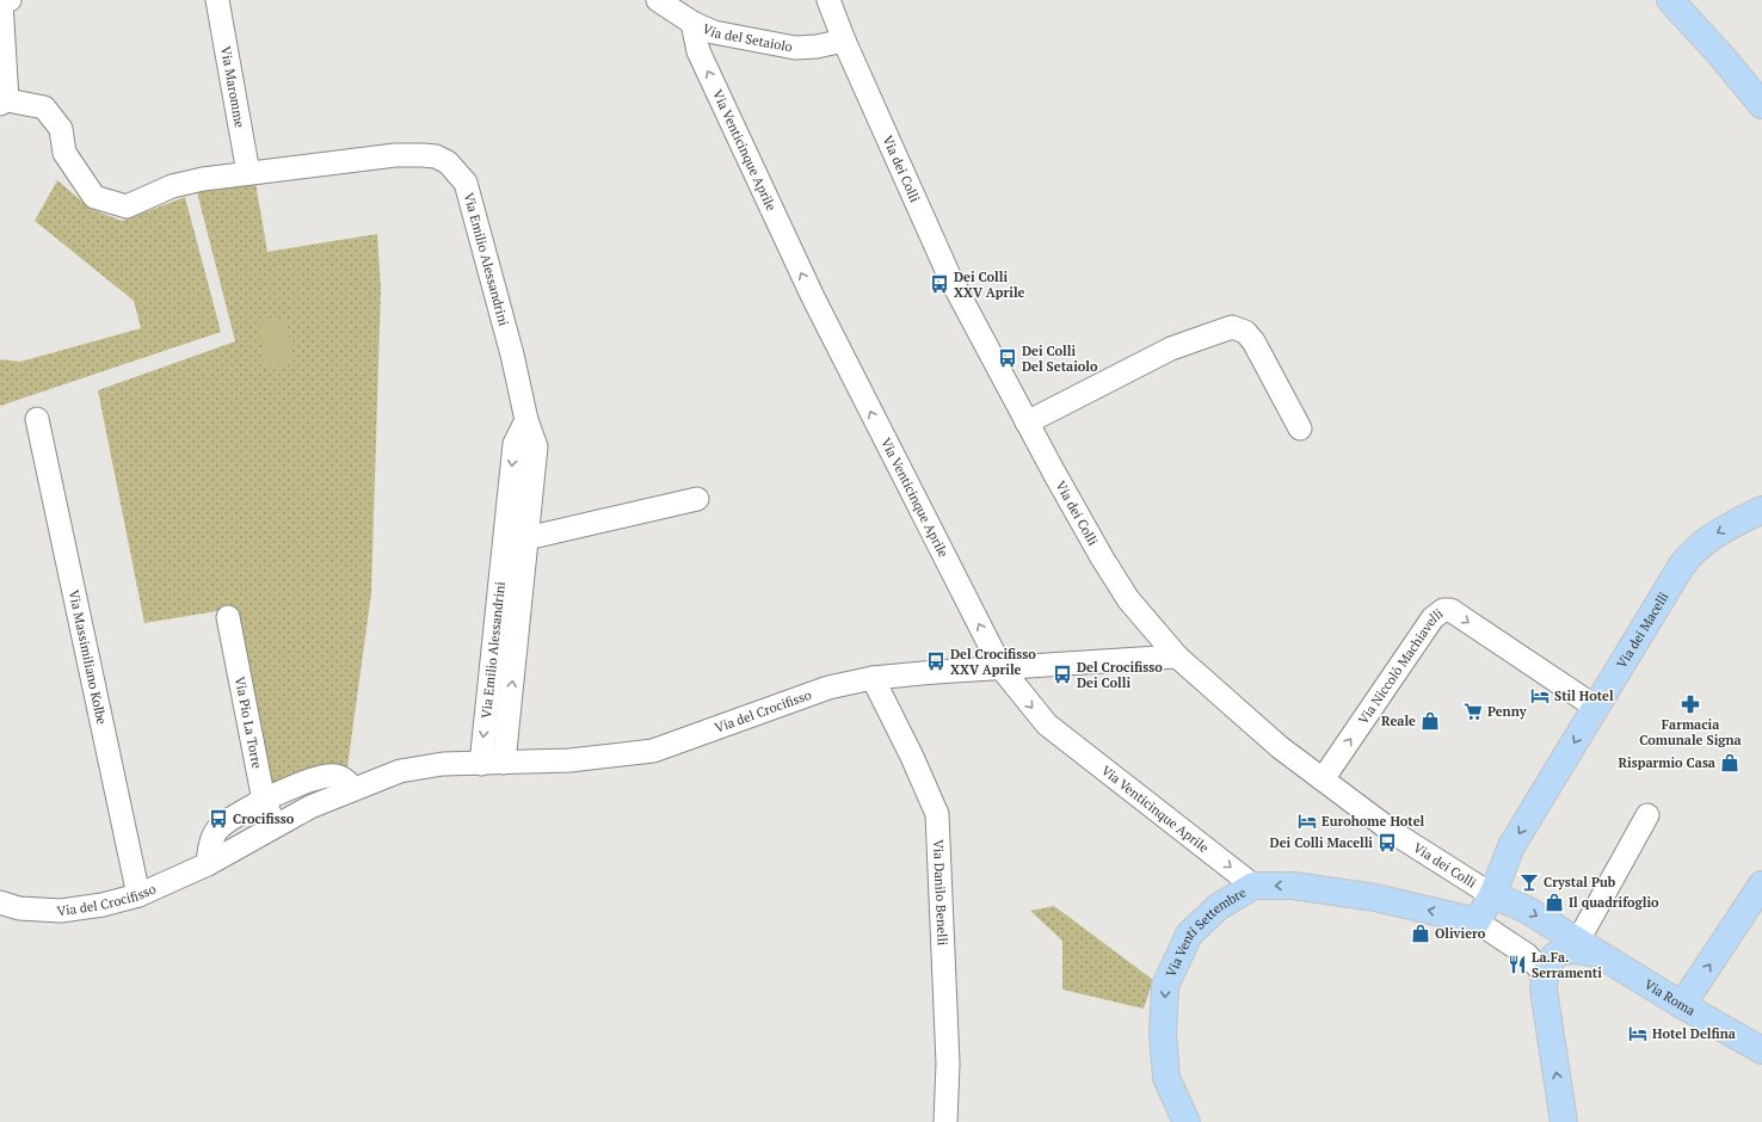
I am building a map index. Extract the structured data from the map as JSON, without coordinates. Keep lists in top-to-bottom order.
{
  "streets": {
    "main road": ["Via dei Macelli", "Via Venti Settembre", "Via Roma"],
    "street": [
      "Via del Setaiolo",
      "Via Maromme",
      "Via Venticinque Aprile",
      "Via dei Colli",
      "Via Emilio Alessandrini",
      "Via Massimiliano Kolbe",
      "Via Niccolò Machiavelli",
      "Via del Crocifisso",
      "Via Pio La Torre",
      "Via Danilo Benelli"
    ]
  },
  "crossings": [
    ["Via del Setaiolo", "Via Venticinque Aprile"],
    ["Via del Setaiolo", "Via dei Colli"],
    ["Via Maromme", "Via Emilio Alessandrini"],
    ["Via Venticinque Aprile", "Via del Crocifisso"],
    ["Via Venticinque Aprile", "Via Venti Settembre"],
    ["Via dei Colli", "Via dei Macelli"],
    ["Via dei Colli", "Via Niccolò Machiavelli"],
    ["Via dei Colli", "Via del Crocifisso"],
    ["Via dei Colli", "Via Roma"],
    ["Via Emilio Alessandrini", "Via del Crocifisso"],
    ["Via dei Macelli", "Via Niccolò Machiavelli"],
    ["Via dei Macelli", "Via Venti Settembre"],
    ["Via dei Macelli", "Via Roma"],
    ["Via Massimiliano Kolbe", "Via del Crocifisso"],
    ["Via del Crocifisso", "Via Pio La Torre"],
    ["Via del Crocifisso", "Via Danilo Benelli"]
  ],
  "one_way": ["Via dei Macelli"],
  "places": {
    "bus stop": [
      "Dei Colli XXV Aprile",
      "Dei Colli Del Setaiolo",
      "Del Crocifisso XXV Aprile",
      "Del Crocifisso Dei Colli",
      "Crocifisso",
      "Dei Colli Macelli"
    ],
    "hotel": ["Stil Hotel", "Eurohome Hotel", "Hotel Delfina"],
    "pharmacy": ["Farmacia Comunale Signa"],
    "supermarket": ["Penny"],
    "shop": [
      "Reale",
      "Risparmio Casa",
      "Il quadrifoglio",
      "Oliviero"
    ],
    "bar": ["Crystal Pub"],
    "restaurant": ["La.Fa. Serramenti"]
  }
}
